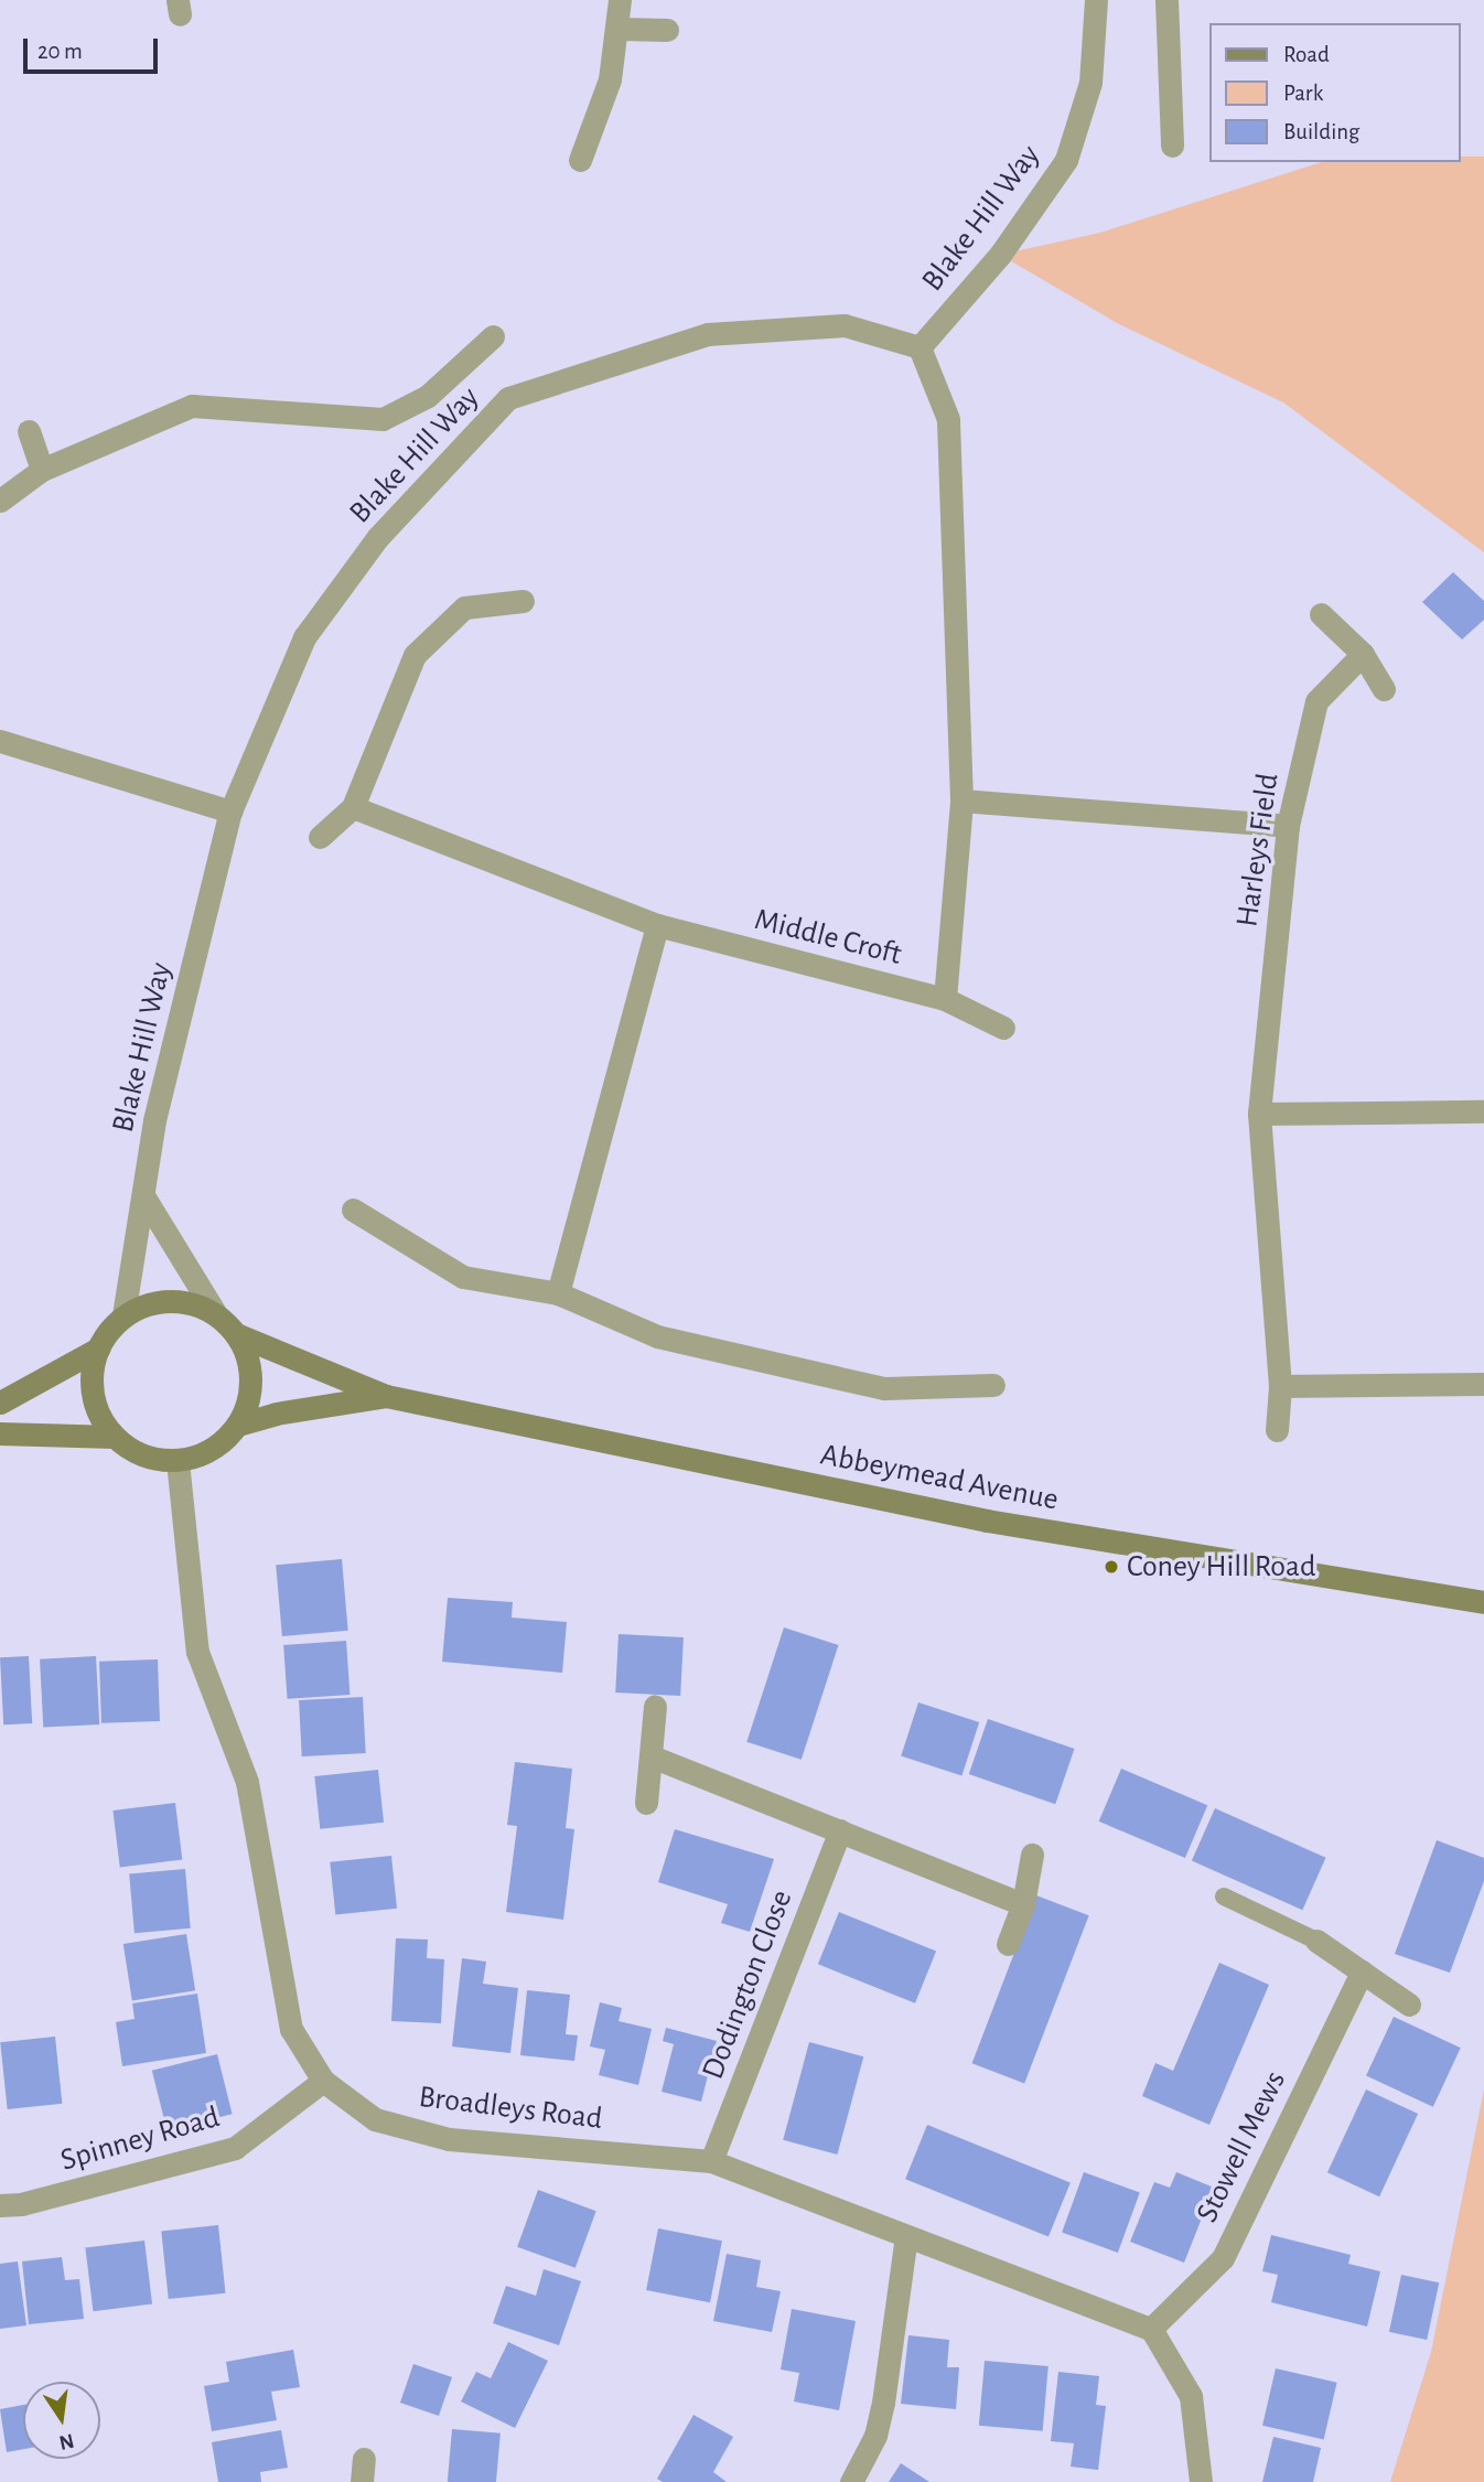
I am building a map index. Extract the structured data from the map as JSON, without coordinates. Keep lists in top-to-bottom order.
{
  "streets": {
    "street": [
      "Blake Hill Way",
      "Harleys Field",
      "Middle Croft",
      "Abbeymead Avenue",
      "Dodington Close",
      "Broadleys Road",
      "Spinney Road",
      "Stowell Mews"
    ]
  },
  "crossings": [
    ["Blake Hill Way", "Middle Croft"],
    ["Blake Hill Way", "Abbeymead Avenue"],
    ["Blake Hill Way", "Broadleys Road"],
    ["Abbeymead Avenue", "Broadleys Road"],
    ["Dodington Close", "Broadleys Road"],
    ["Broadleys Road", "Spinney Road"],
    ["Broadleys Road", "Stowell Mews"]
  ],
  "places": ["Coney Hill Road"],
  "legend": ["Road", "Park", "Building"],
  "scale_bar": "20 m",
  "north": "bottom"
}
